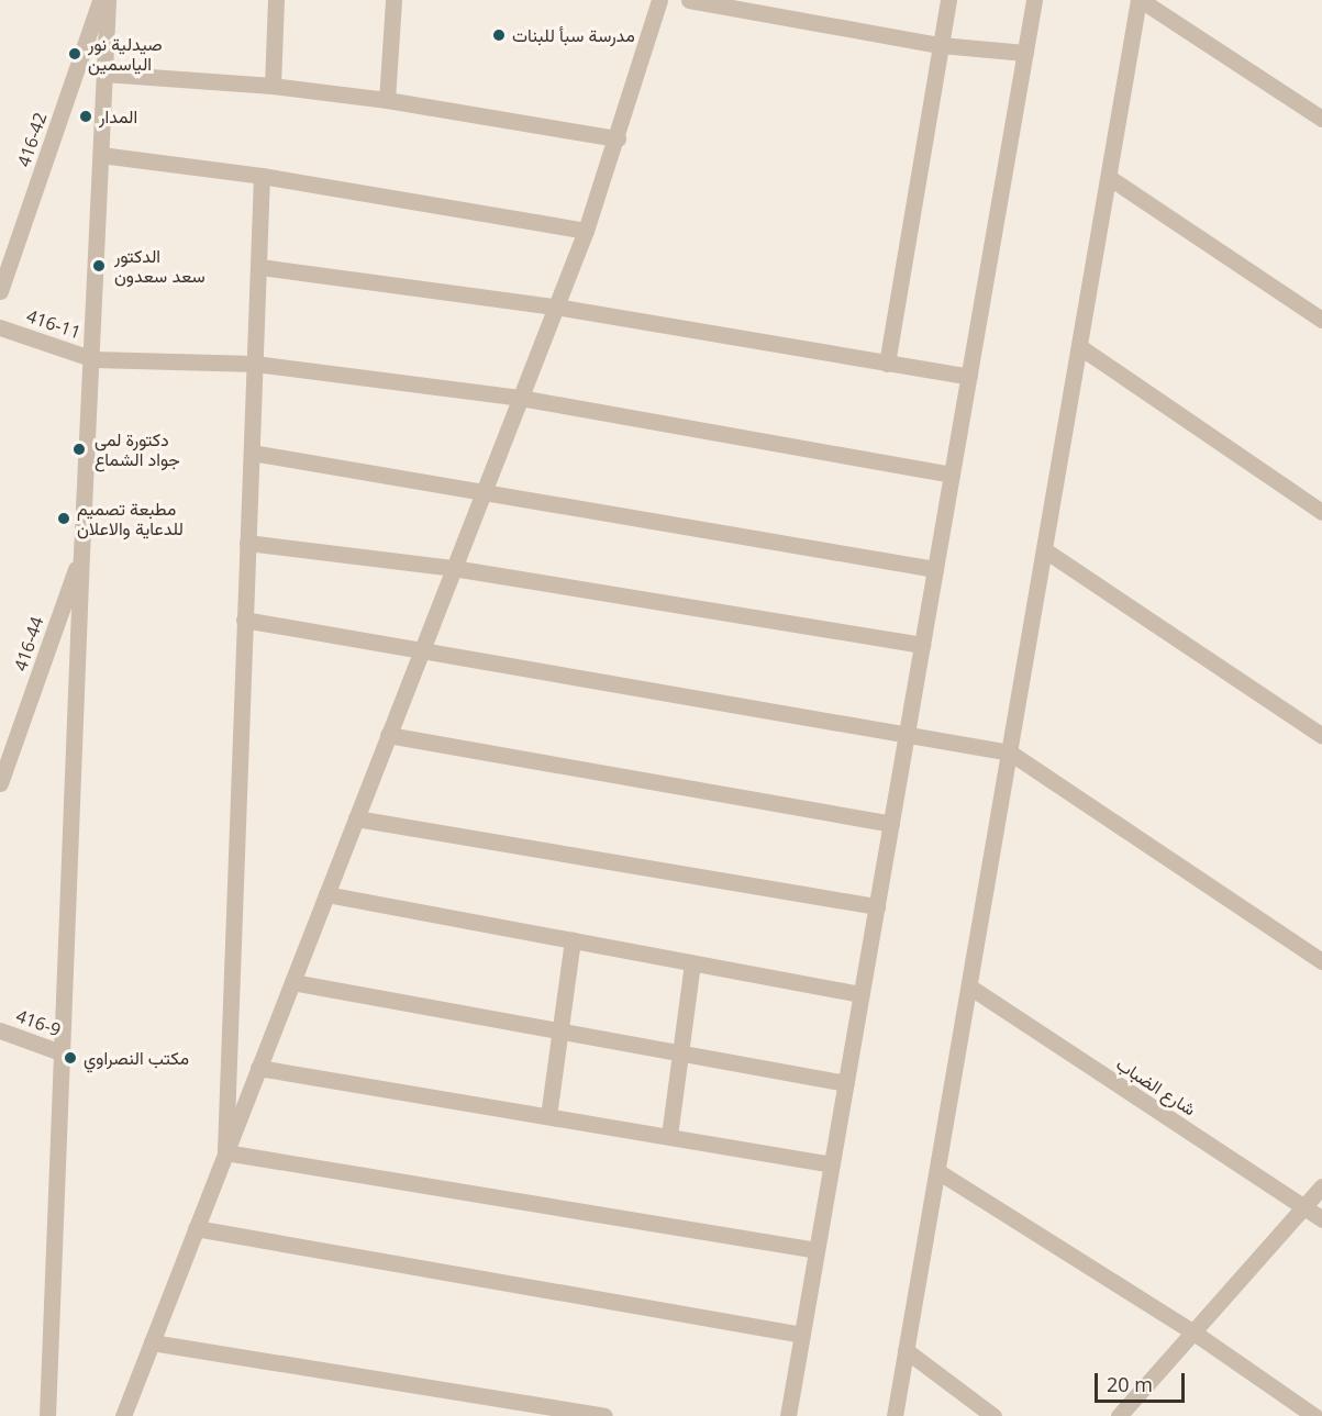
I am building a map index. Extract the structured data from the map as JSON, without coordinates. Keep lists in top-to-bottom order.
{
  "streets": {
    "street": [
      "416-42",
      "416-11",
      "416-44",
      "416-9",
      "شارع الضباب"
    ]
  },
  "places": [
    "مدرسة سبأ للبنات",
    "صيدلية نور الياسمين",
    "المدار",
    "الدكتور سعد سعدون",
    "دكتورة لمى جواد الشماع",
    "مطبعة تصميم للدعاية والاعلان",
    "مكتب النصراوي"
  ],
  "scale_bar": "20 m"
}
